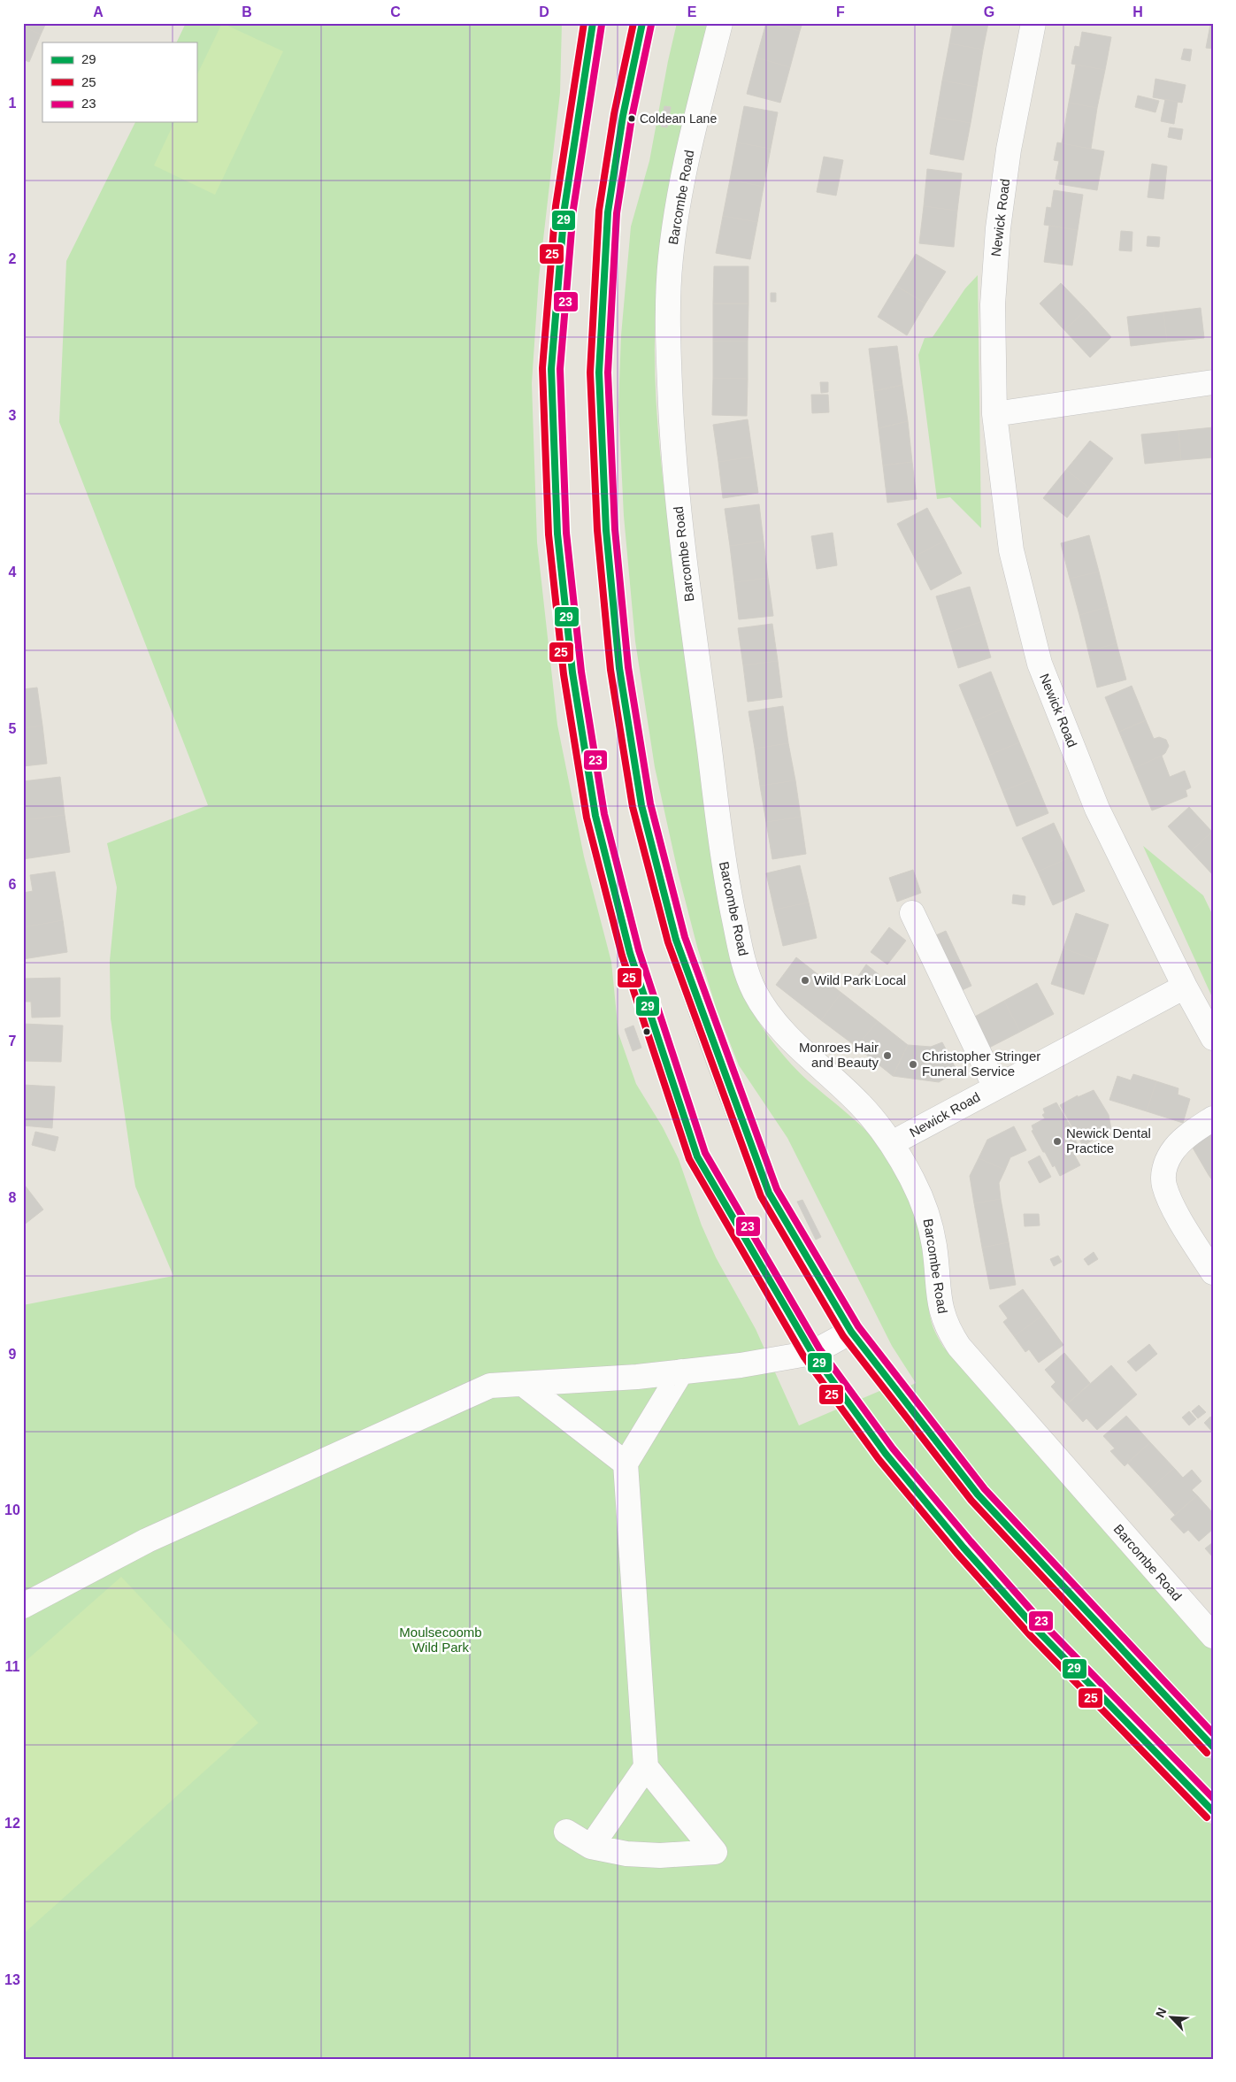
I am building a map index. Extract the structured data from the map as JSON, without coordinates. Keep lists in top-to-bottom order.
{
  "streets": {
    "street": ["Barcombe Road", "Newick Road"]
  },
  "crossings": [
    ["Barcombe Road", "Newick Road"]
  ],
  "parks": ["Moulsecoomb Wild Park"],
  "places": [
    "Coldean Lane",
    "Wild Park Local",
    "Monroes Hair and Beauty",
    "Christopher Stringer Funeral Service",
    "Newick Dental Practice"
  ],
  "lines": ["transit line 29", "transit line 25", "transit line 23"],
  "legend": ["29", "25", "23"],
  "north": "top left",
  "grid": {
    "columns": [
      "A",
      "B",
      "C",
      "D",
      "E",
      "F",
      "G",
      "H"
    ],
    "rows": [
      "1",
      "2",
      "3",
      "4",
      "5",
      "6",
      "7",
      "8",
      "9",
      "10",
      "11",
      "12",
      "13"
    ]
  }
}
